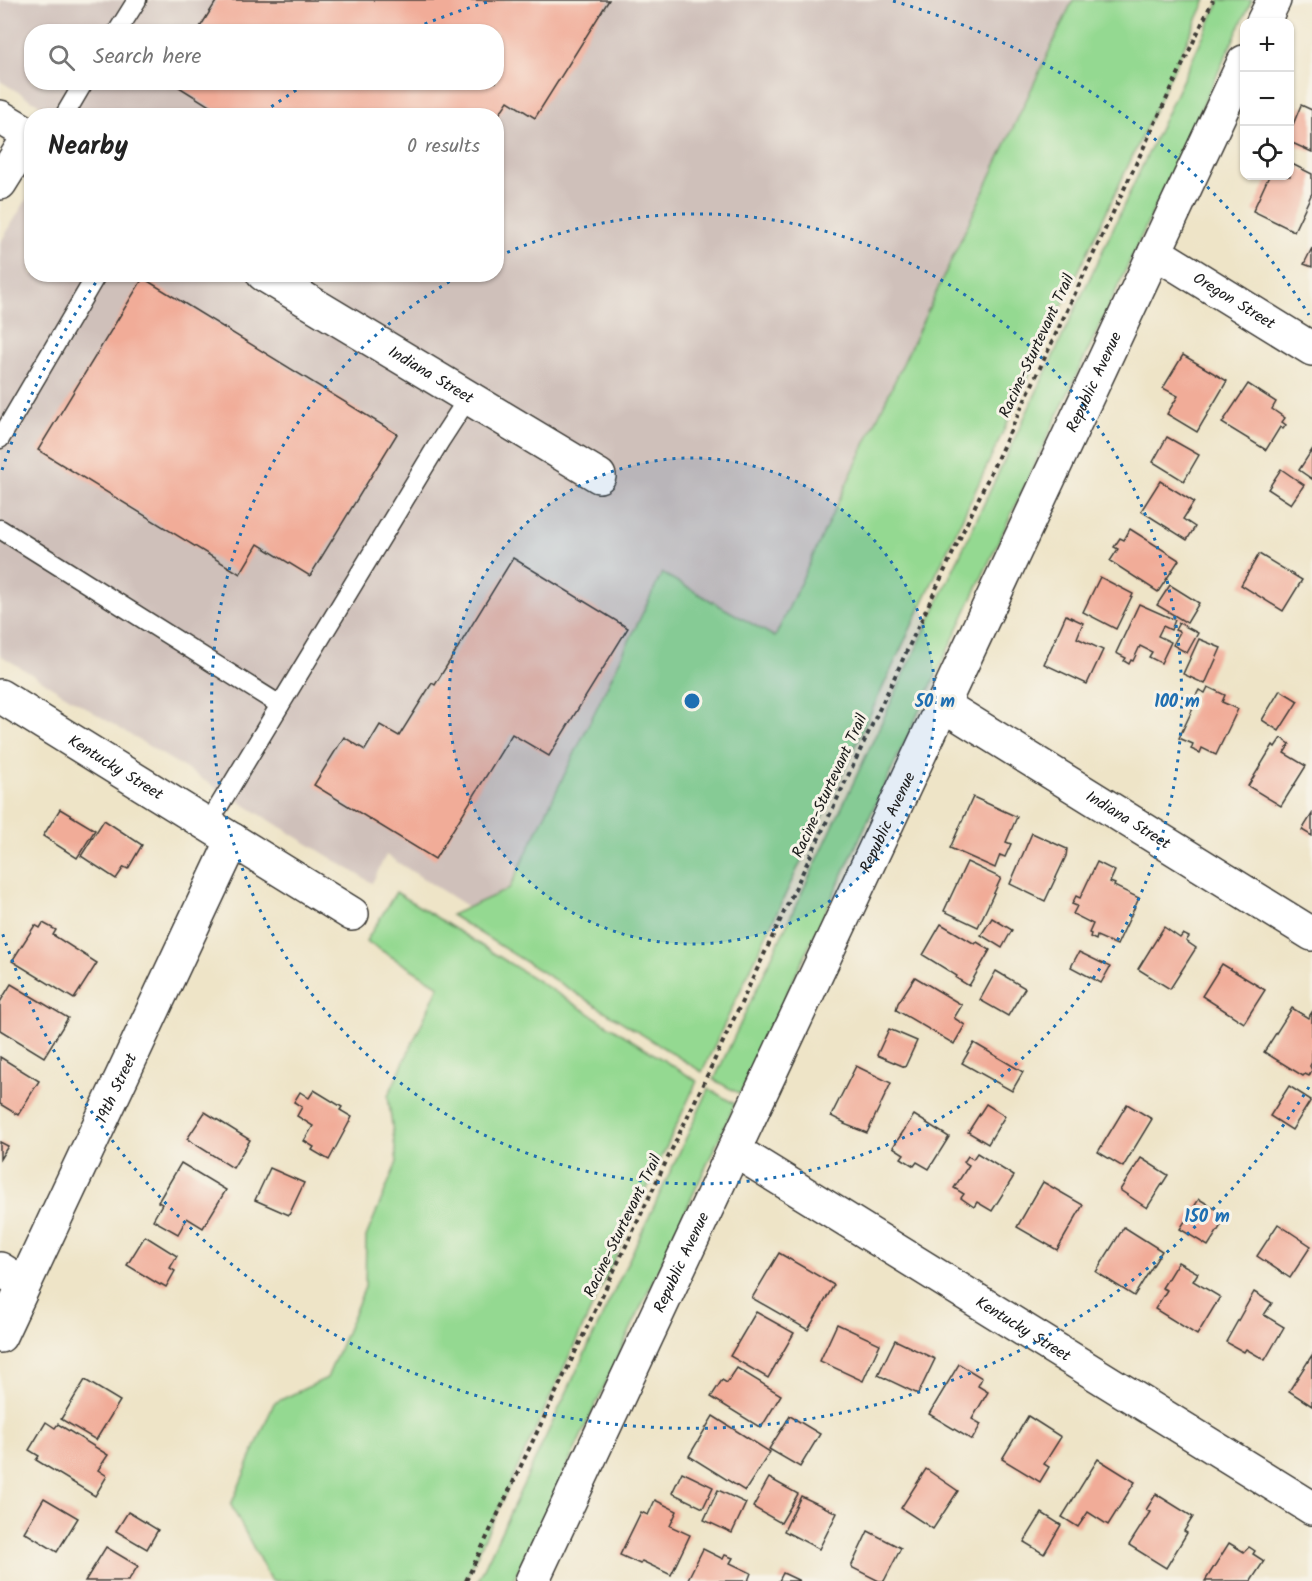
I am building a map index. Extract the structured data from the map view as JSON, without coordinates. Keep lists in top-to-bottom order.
{
  "streets": {
    "street": [
      "Oregon Street",
      "Indiana Street",
      "Republic Avenue",
      "Kentucky Street",
      "19th Street"
    ],
    "path": ["Racine-Sturtevant Trail"]
  },
  "crossings": [
    ["Oregon Street", "Republic Avenue"],
    ["Indiana Street", "Republic Avenue"],
    ["Republic Avenue", "Kentucky Street"],
    ["Kentucky Street", "19th Street"]
  ],
  "page": {
    "map_buttons": ["+", "−"],
    "search": "Search here",
    "heading": ["Nearby", "0 results"]
  },
  "rings": ["50 m", "100 m", "150 m"]
}
